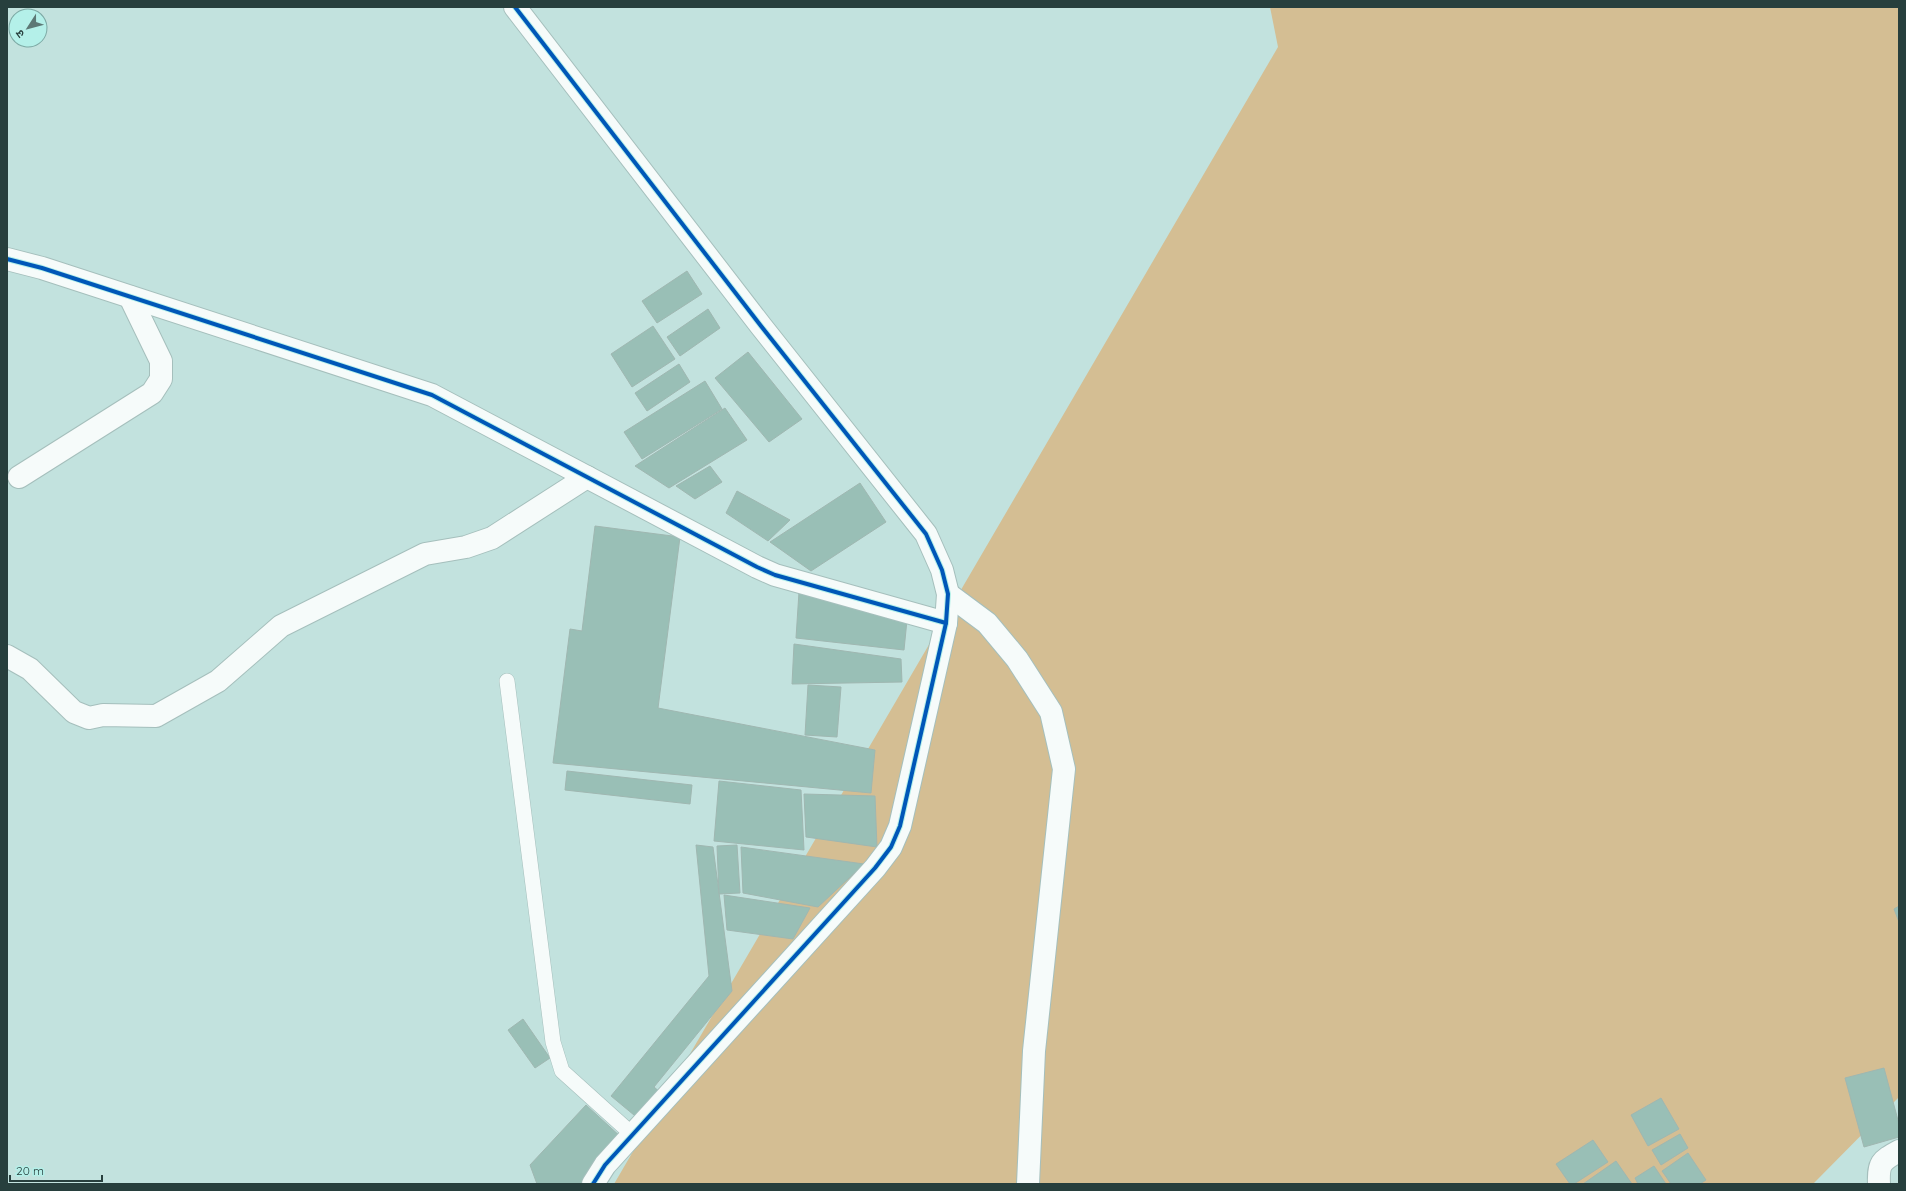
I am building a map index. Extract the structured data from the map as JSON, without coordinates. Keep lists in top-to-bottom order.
{
  "scale_bar": "20 m",
  "north": "bottom left"
}
